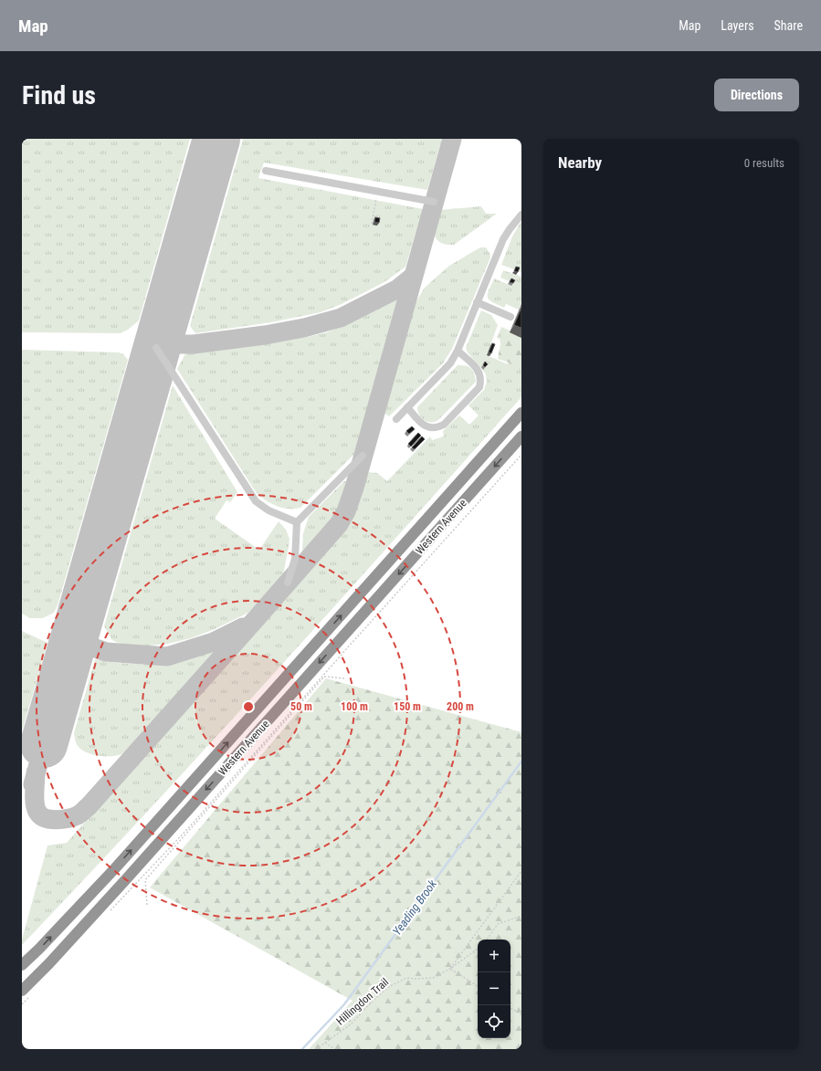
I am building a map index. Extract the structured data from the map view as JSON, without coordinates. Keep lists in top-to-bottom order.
{
  "streets": {
    "highway": ["Western Avenue"],
    "path": ["Hillingdon Trail"]
  },
  "water": ["Yeading Brook"],
  "page": {
    "header": "Map",
    "nav": ["Map", "Layers", "Share"],
    "buttons": "Directions",
    "title": "Find us",
    "heading": ["Nearby", "0 results"],
    "map_buttons": ["+", "−"]
  },
  "rings": [
    "50 m",
    "100 m",
    "150 m",
    "200 m"
  ]
}
